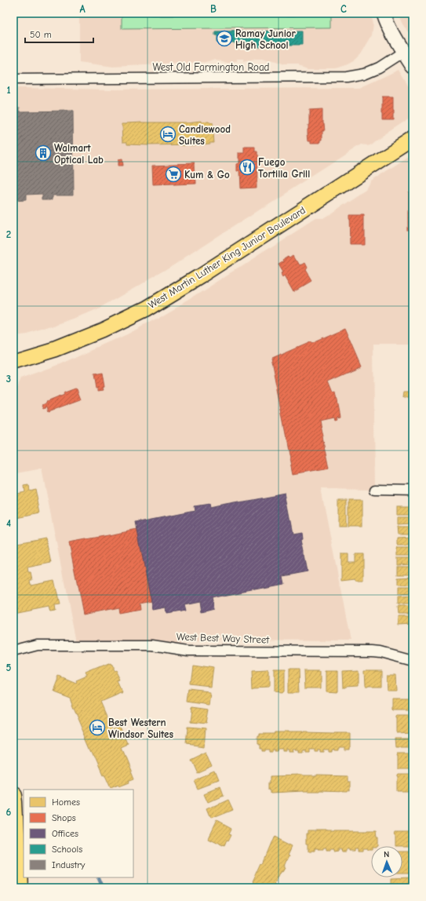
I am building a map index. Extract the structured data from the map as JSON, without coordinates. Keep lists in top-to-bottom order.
{
  "streets": {
    "main road": ["West Martin Luther King Junior Boulevard"],
    "street": ["West Old Farmington Road", "West Best Way Street"]
  },
  "places": {
    "school or university": ["Ramay Junior High School"],
    "hotel": ["Candlewood Suites", "Best Western Windsor Suites"],
    "building": ["Walmart Optical Lab"],
    "restaurant": ["Fuego Tortilla Grill"],
    "supermarket": ["Kum & Go"]
  },
  "legend": [
    "Homes",
    "Shops",
    "Offices",
    "Schools",
    "Industry"
  ],
  "scale_bar": "50 m",
  "north": "top",
  "grid": {
    "columns": ["A", "B", "C"],
    "rows": [
      "1",
      "2",
      "3",
      "4",
      "5",
      "6"
    ]
  }
}
